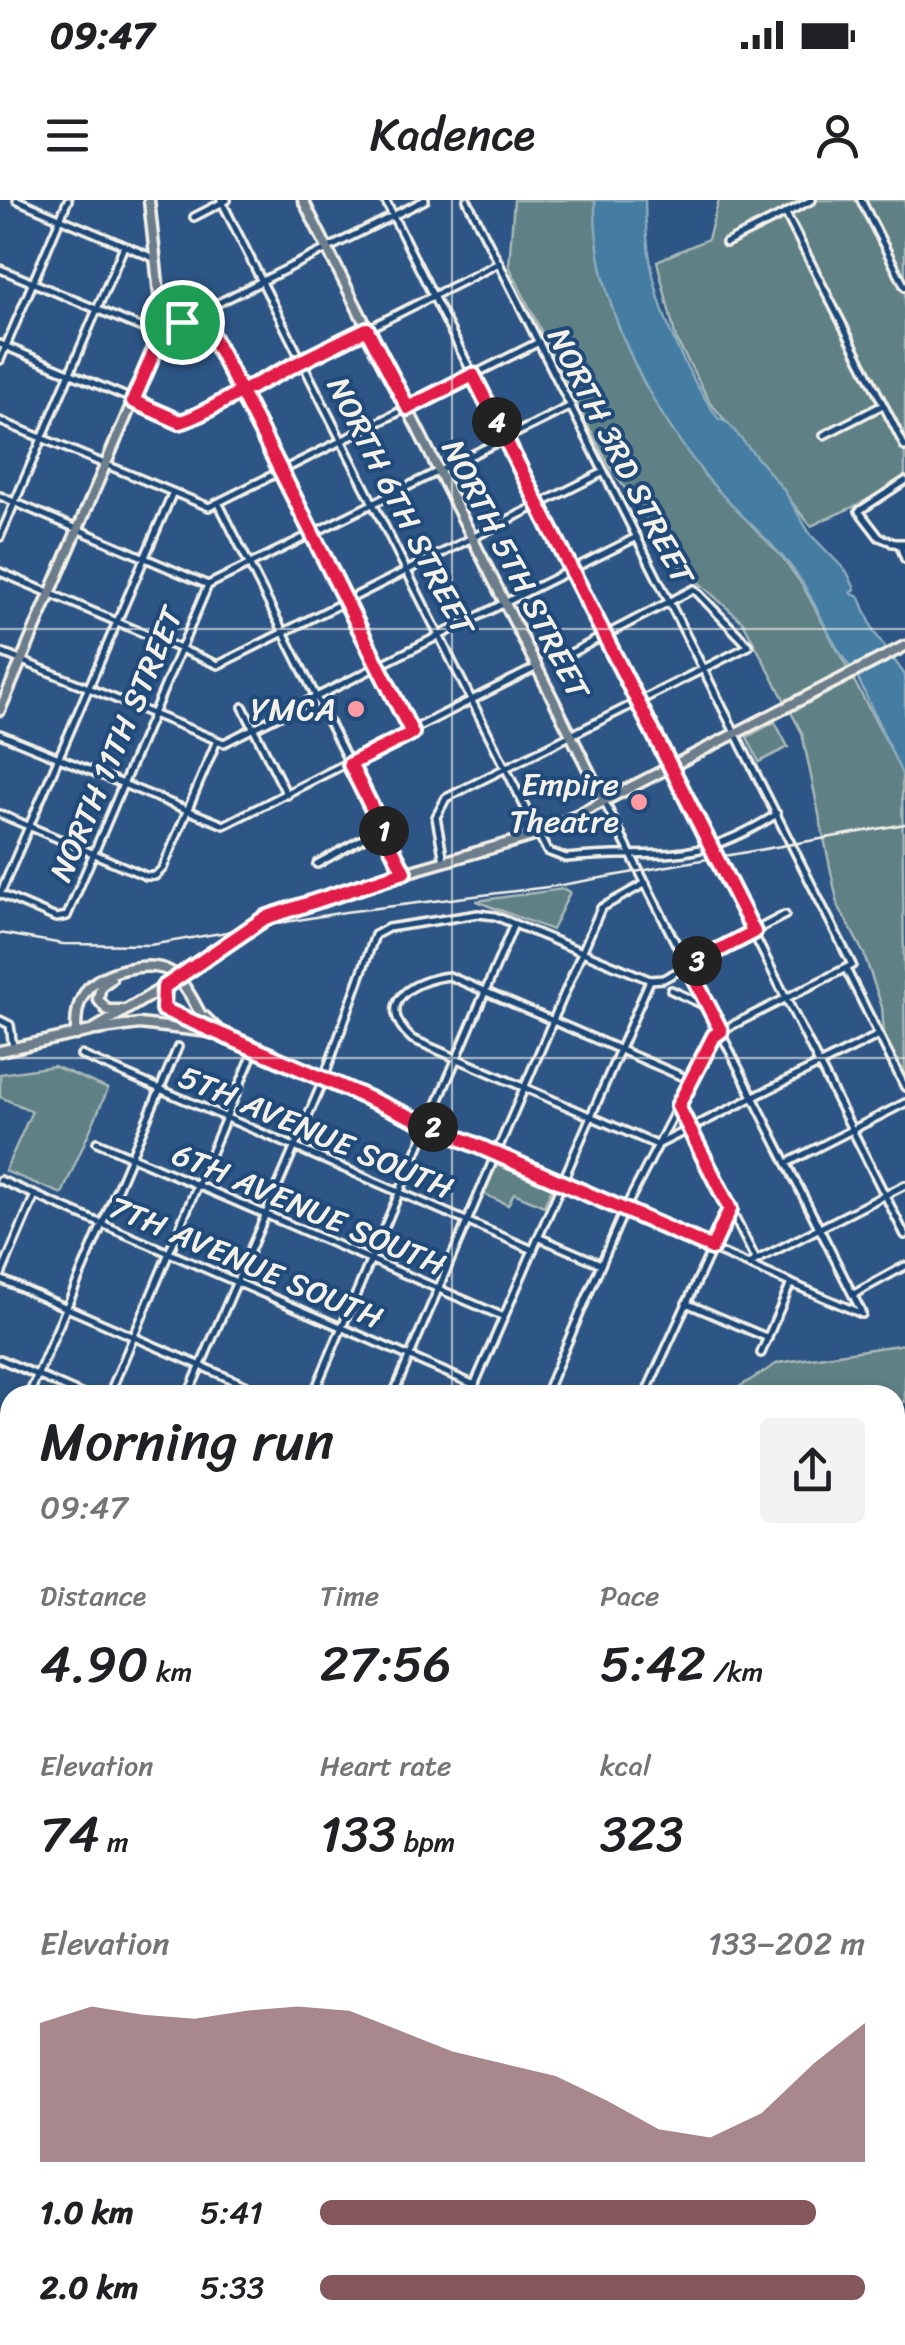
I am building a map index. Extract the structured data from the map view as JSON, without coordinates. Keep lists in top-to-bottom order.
{
  "streets": {
    "main road": ["NORTH 5TH STREET"],
    "street": [
      "NORTH 3RD STREET",
      "NORTH 6TH STREET",
      "NORTH 11TH STREET",
      "5TH AVENUE SOUTH",
      "6TH AVENUE SOUTH",
      "7TH AVENUE SOUTH"
    ]
  },
  "places": ["YMCA", "Empire Theatre"],
  "page": {
    "status": "09:47",
    "header": "Kadence",
    "pins": [
      "4",
      "1",
      "3",
      "2"
    ],
    "heading": ["Morning run", "09:47"],
    "stats": [
      ["Distance", "4.90 km"],
      ["Time", "27:56"],
      ["Pace", "5:42 /km"],
      ["Elevation", "74 m"],
      ["Heart rate", "133 bpm"],
      ["kcal", "323"]
    ],
    "chart": ["Elevation", "133–202 m"],
    "list": [
      {
        "name": "1.0 km",
        "note": "5:41"
      },
      {
        "name": "2.0 km",
        "note": "5:33"
      }
    ]
  }
}
